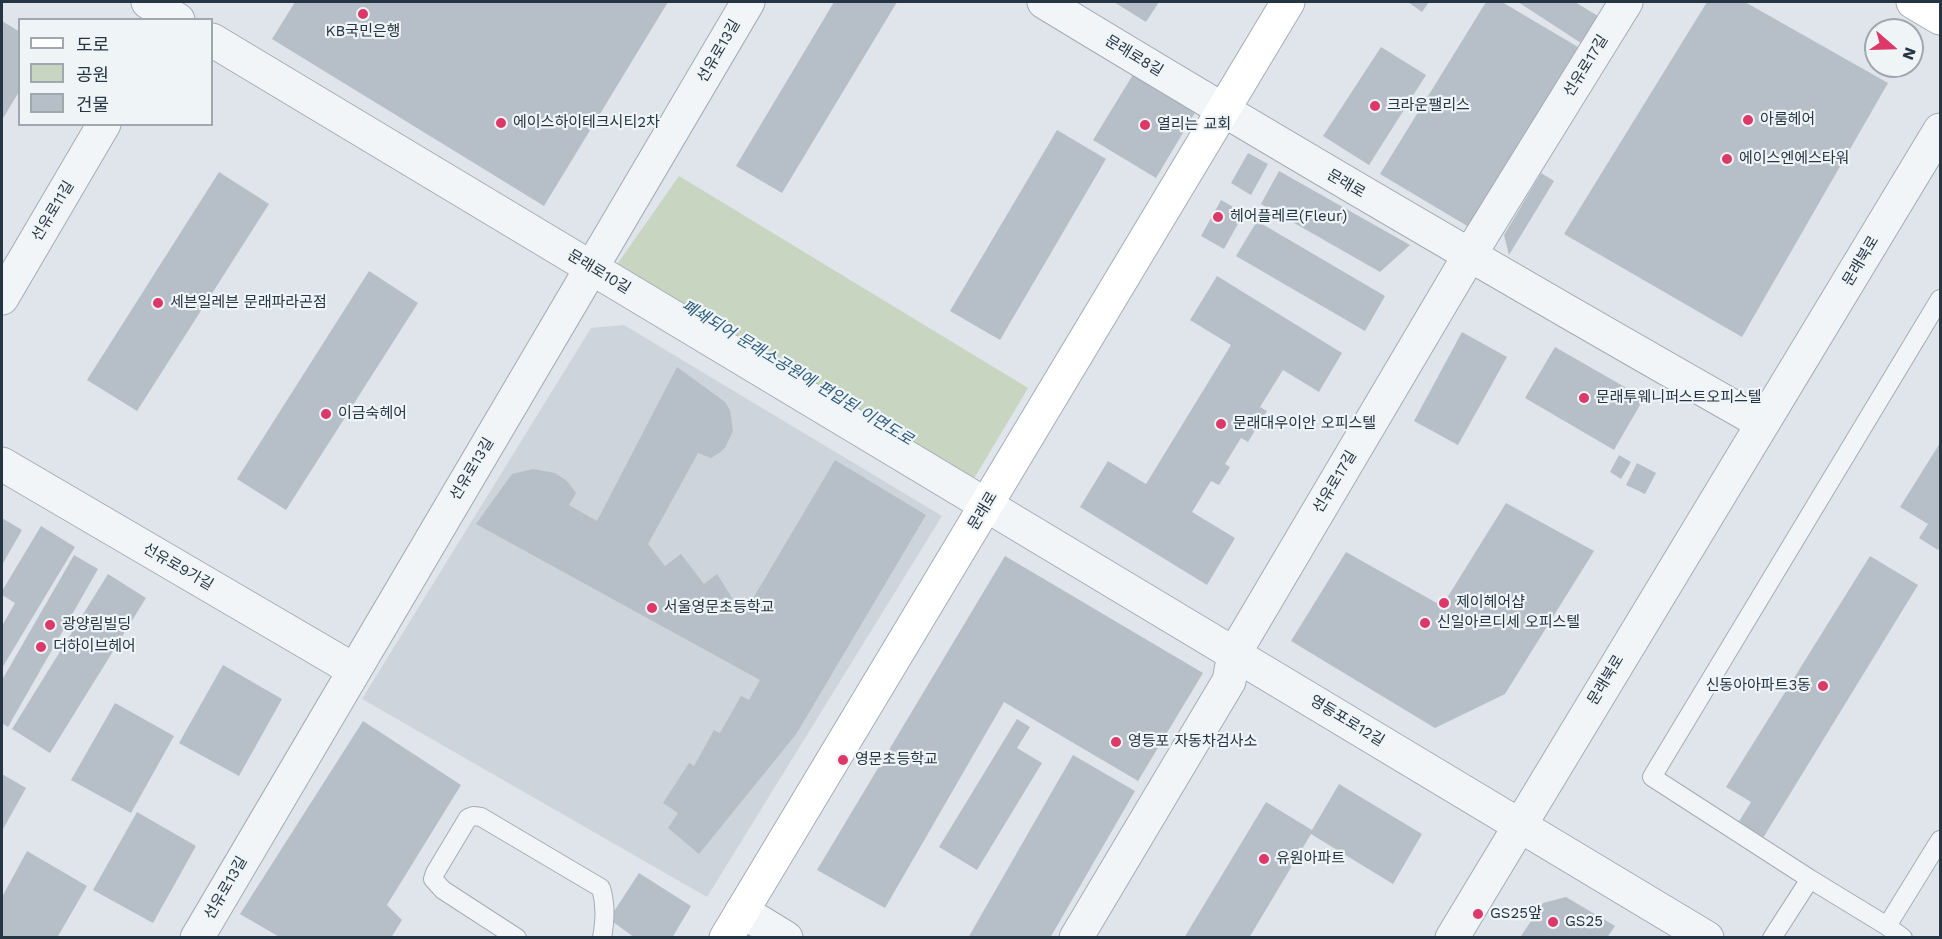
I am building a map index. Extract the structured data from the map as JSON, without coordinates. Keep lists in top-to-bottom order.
{
  "streets": {
    "street": [
      "선유로13길",
      "문래로8길",
      "선유로17길",
      "문래로",
      "선유로11길",
      "문래북로",
      "문래로10길",
      "선유로9가길",
      "영등포로12길"
    ]
  },
  "crossings": [
    ["선유로13길", "문래로10길"],
    ["선유로13길", "선유로9가길"],
    ["문래로8길", "문래로"],
    ["선유로17길", "문래로"],
    ["선유로17길", "영등포로12길"],
    ["문래로", "문래로10길"],
    ["문래로", "영등포로12길"],
    ["문래북로", "영등포로12길"],
    ["문래로10길", "영등포로12길"]
  ],
  "water": ["폐쇄되어 문래소공원에 편입된 이면도로"],
  "places": [
    "KB국민은행",
    "크라운팰리스",
    "아룸헤어",
    "에이스하이테크시티2차",
    "열리는 교회",
    "에이스엔에스타워",
    "헤어플레르(Fleur)",
    "세븐일레븐 문래파라곤점",
    "문래투웨니퍼스트오피스텔",
    "이금숙헤어",
    "문래대우이안 오피스텔",
    "제이헤어샵",
    "서울영문초등학교",
    "신일아르디세 오피스텔",
    "광양림빌딩",
    "더하이브헤어",
    "신동아아파트3동",
    "영등포 자동차검사소",
    "영문초등학교",
    "유원아파트",
    "GS25앞",
    "GS25"
  ],
  "legend": ["도로", "공원", "건물"],
  "north": "right"
}
